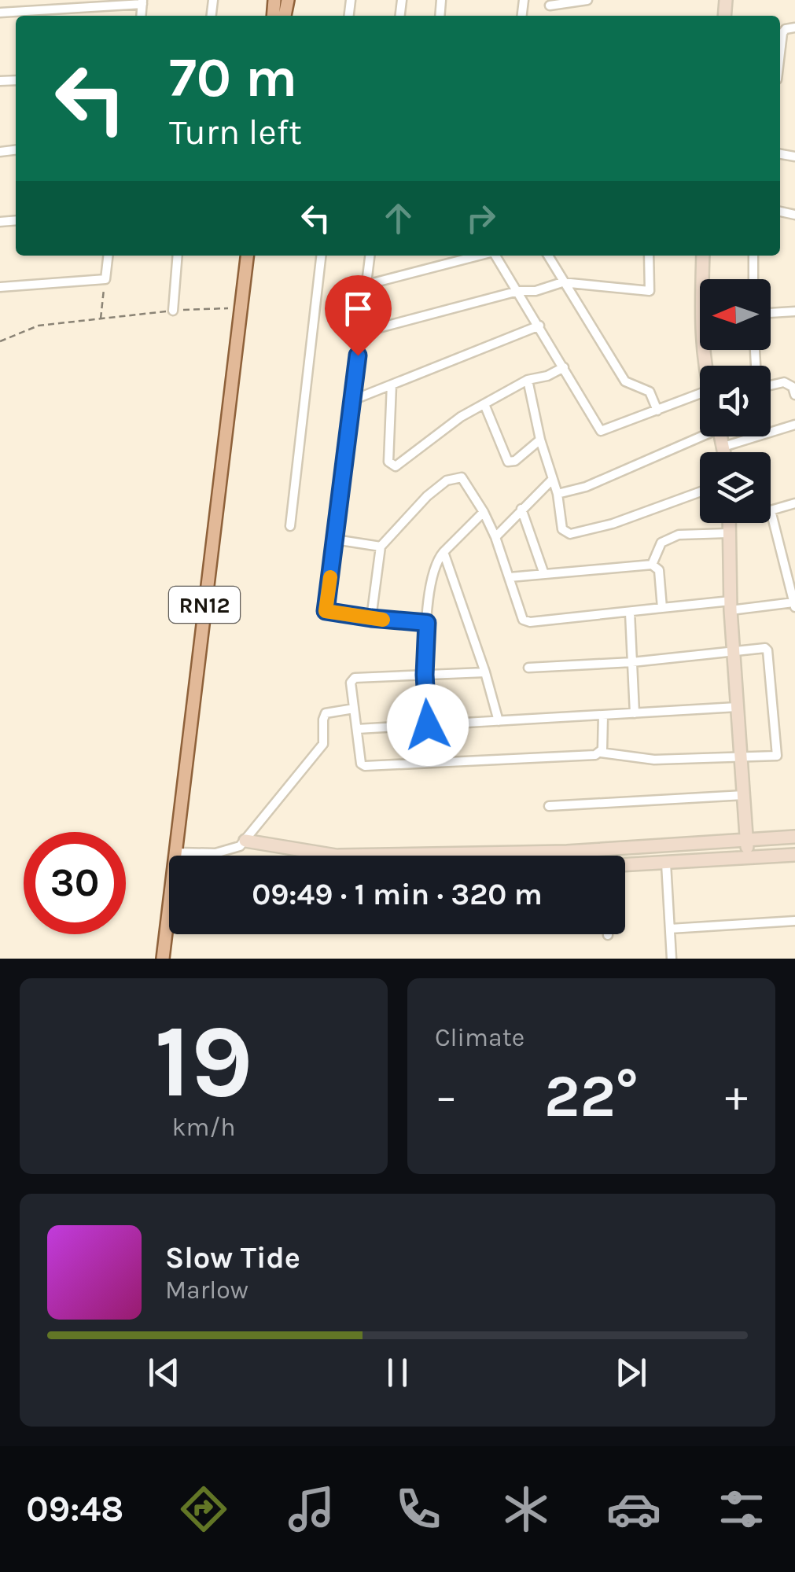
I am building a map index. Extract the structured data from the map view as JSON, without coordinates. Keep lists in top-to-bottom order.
{
  "streets": {
    "main road": ["RN12"]
  },
  "north": "left",
  "page": {
    "turn": ["70 m", "Turn left"],
    "limit": "30",
    "trip": "09:49 · 1 min · 320 m",
    "tile": [
      ["19", "km/h"],
      "Climate"
    ],
    "heat": ["−", "22°", "+"],
    "song": ["Slow Tide", "Marlow"],
    "tabs": "09:48"
  }
}
